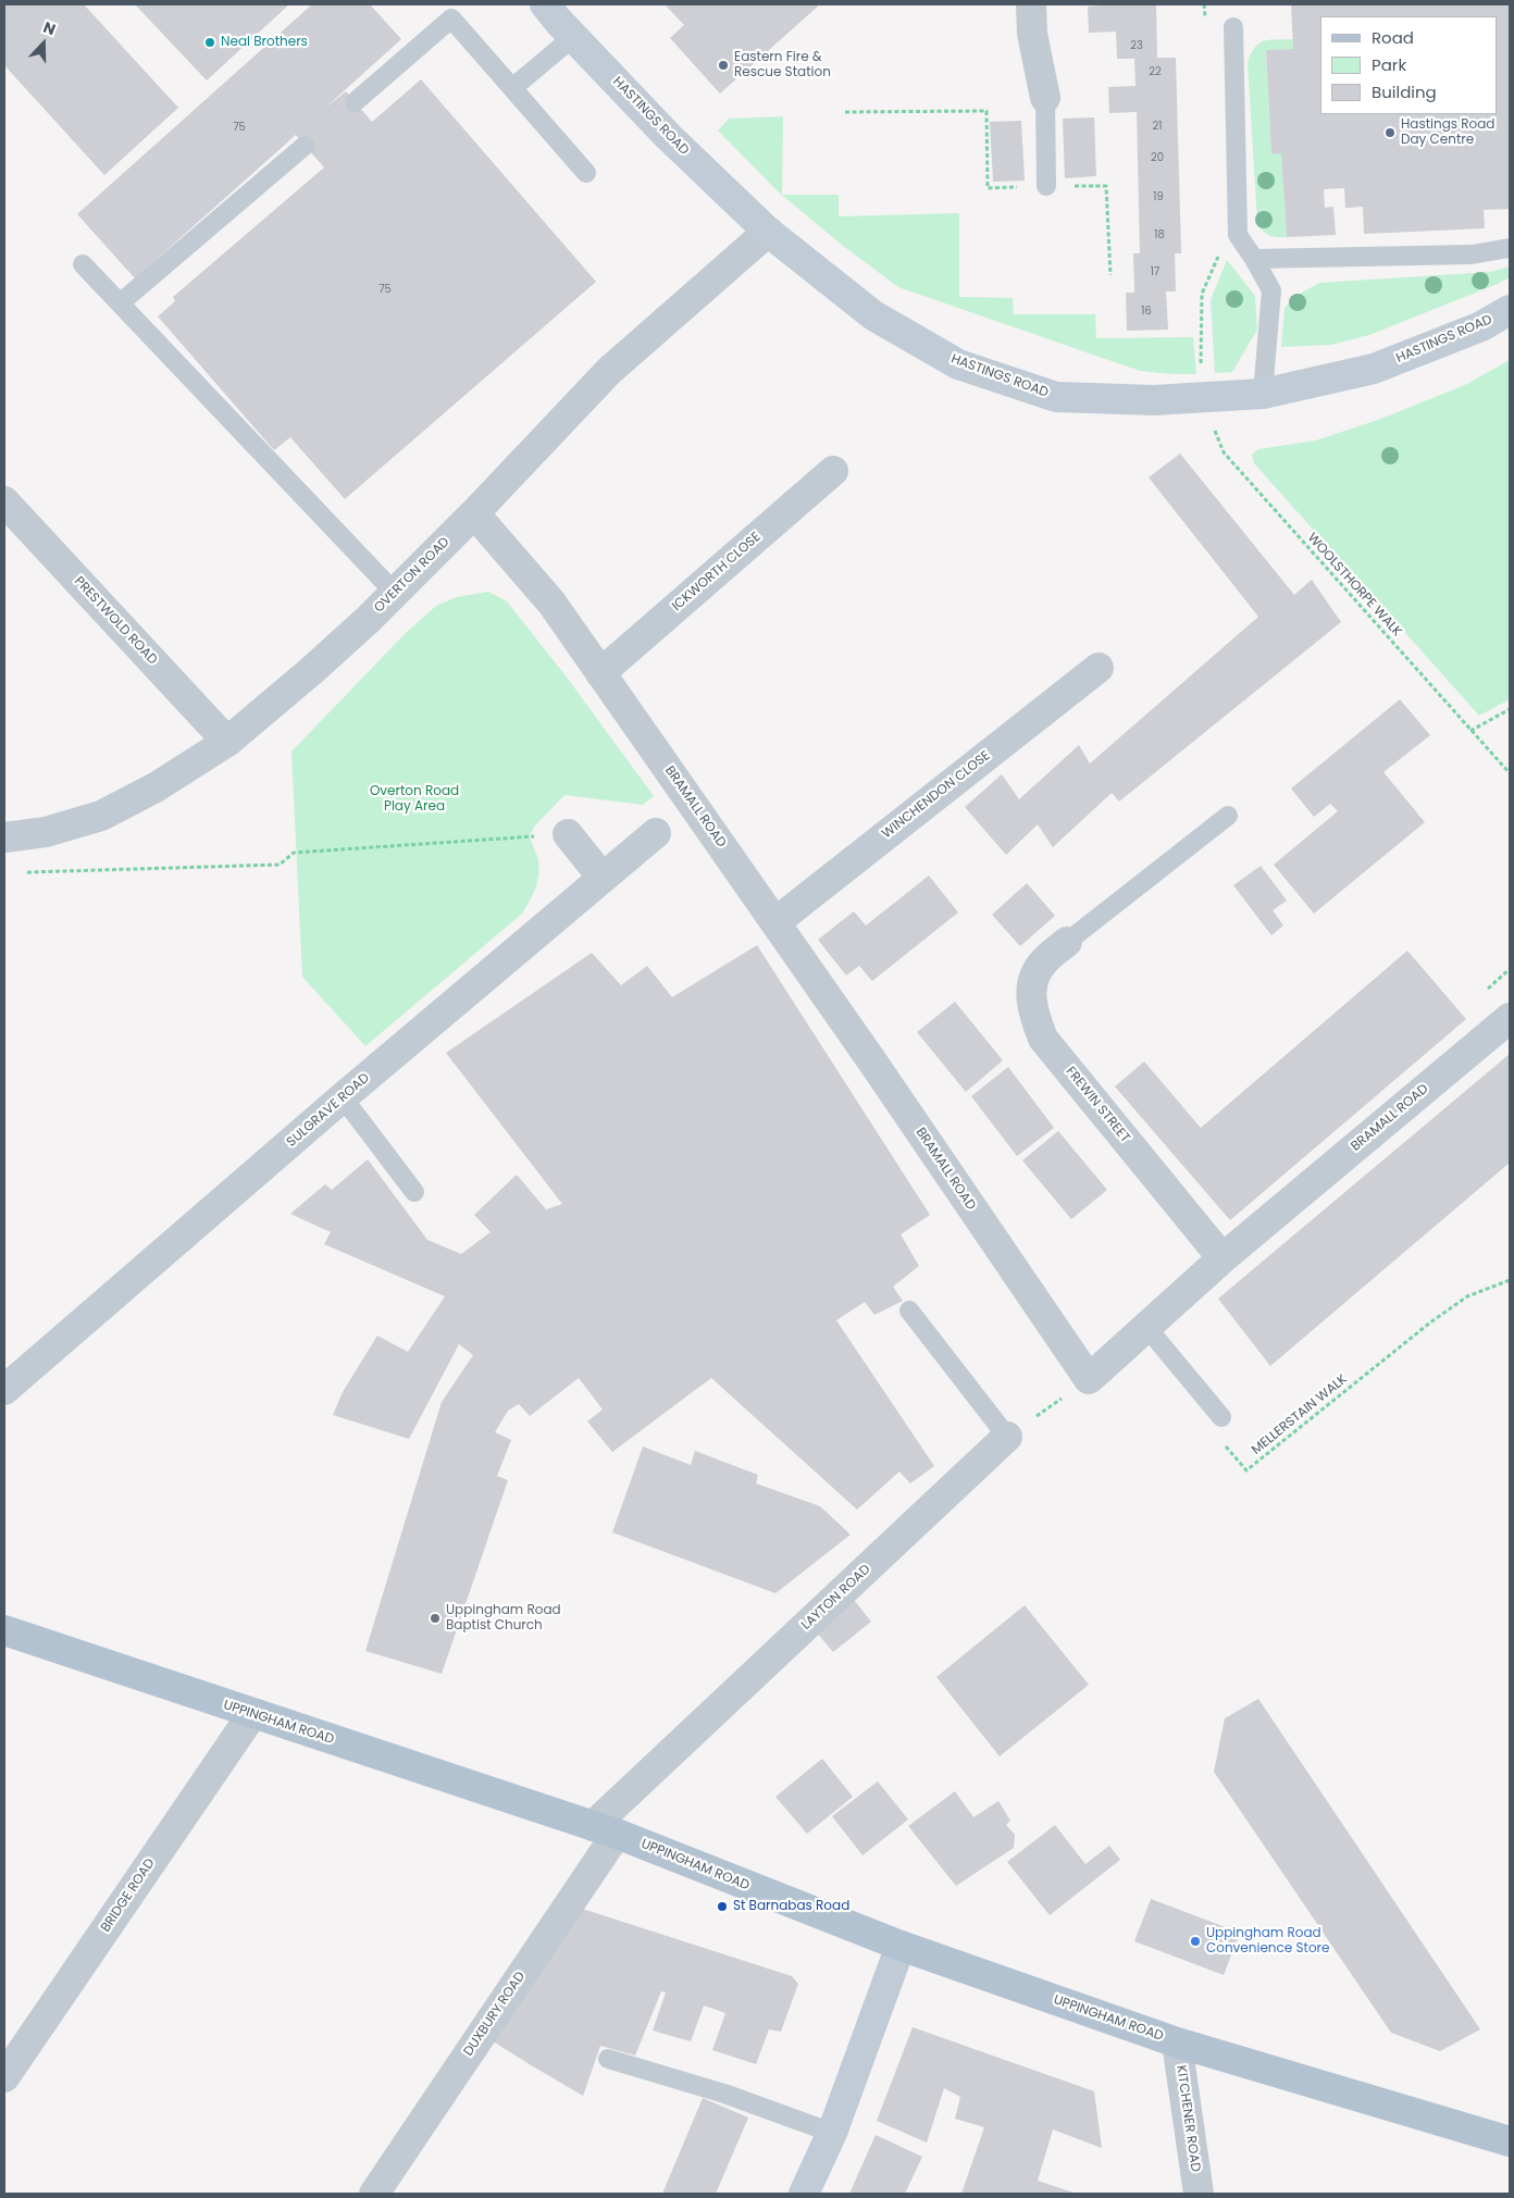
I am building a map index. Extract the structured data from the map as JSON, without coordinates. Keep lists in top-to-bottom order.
{
  "streets": {
    "main road": ["UPPINGHAM ROAD"],
    "street": [
      "HASTINGS ROAD",
      "ICKWORTH CLOSE",
      "OVERTON ROAD",
      "PRESTWOLD ROAD",
      "WINCHENDON CLOSE",
      "BRAMALL ROAD",
      "FREWIN STREET",
      "SULGRAVE ROAD",
      "LAYTON ROAD",
      "BRIDGE ROAD",
      "DUXBURY ROAD",
      "KITCHENER ROAD"
    ],
    "path": ["WOOLSTHORPE WALK", "MELLERSTAIN WALK"]
  },
  "crossings": [
    ["HASTINGS ROAD", "OVERTON ROAD"],
    ["HASTINGS ROAD", "WOOLSTHORPE WALK"],
    ["ICKWORTH CLOSE", "BRAMALL ROAD"],
    ["OVERTON ROAD", "PRESTWOLD ROAD"],
    ["OVERTON ROAD", "BRAMALL ROAD"],
    ["WINCHENDON CLOSE", "BRAMALL ROAD"],
    ["BRAMALL ROAD", "FREWIN STREET"],
    ["LAYTON ROAD", "UPPINGHAM ROAD"],
    ["LAYTON ROAD", "DUXBURY ROAD"],
    ["UPPINGHAM ROAD", "BRIDGE ROAD"],
    ["UPPINGHAM ROAD", "DUXBURY ROAD"],
    ["UPPINGHAM ROAD", "KITCHENER ROAD"]
  ],
  "parks": ["Overton Road Play Area"],
  "places": [
    "Neal Brothers",
    "Eastern Fire & Rescue Station",
    "Hastings Road Day Centre",
    "Uppingham Road Baptist Church",
    "St Barnabas Road",
    "Uppingham Road Convenience Store"
  ],
  "house_numbers": [
    "23",
    "22",
    "21",
    "75",
    "20",
    "19",
    "18",
    "17",
    "75",
    "16"
  ],
  "legend": ["Road", "Park", "Building"],
  "north": "top"
}
